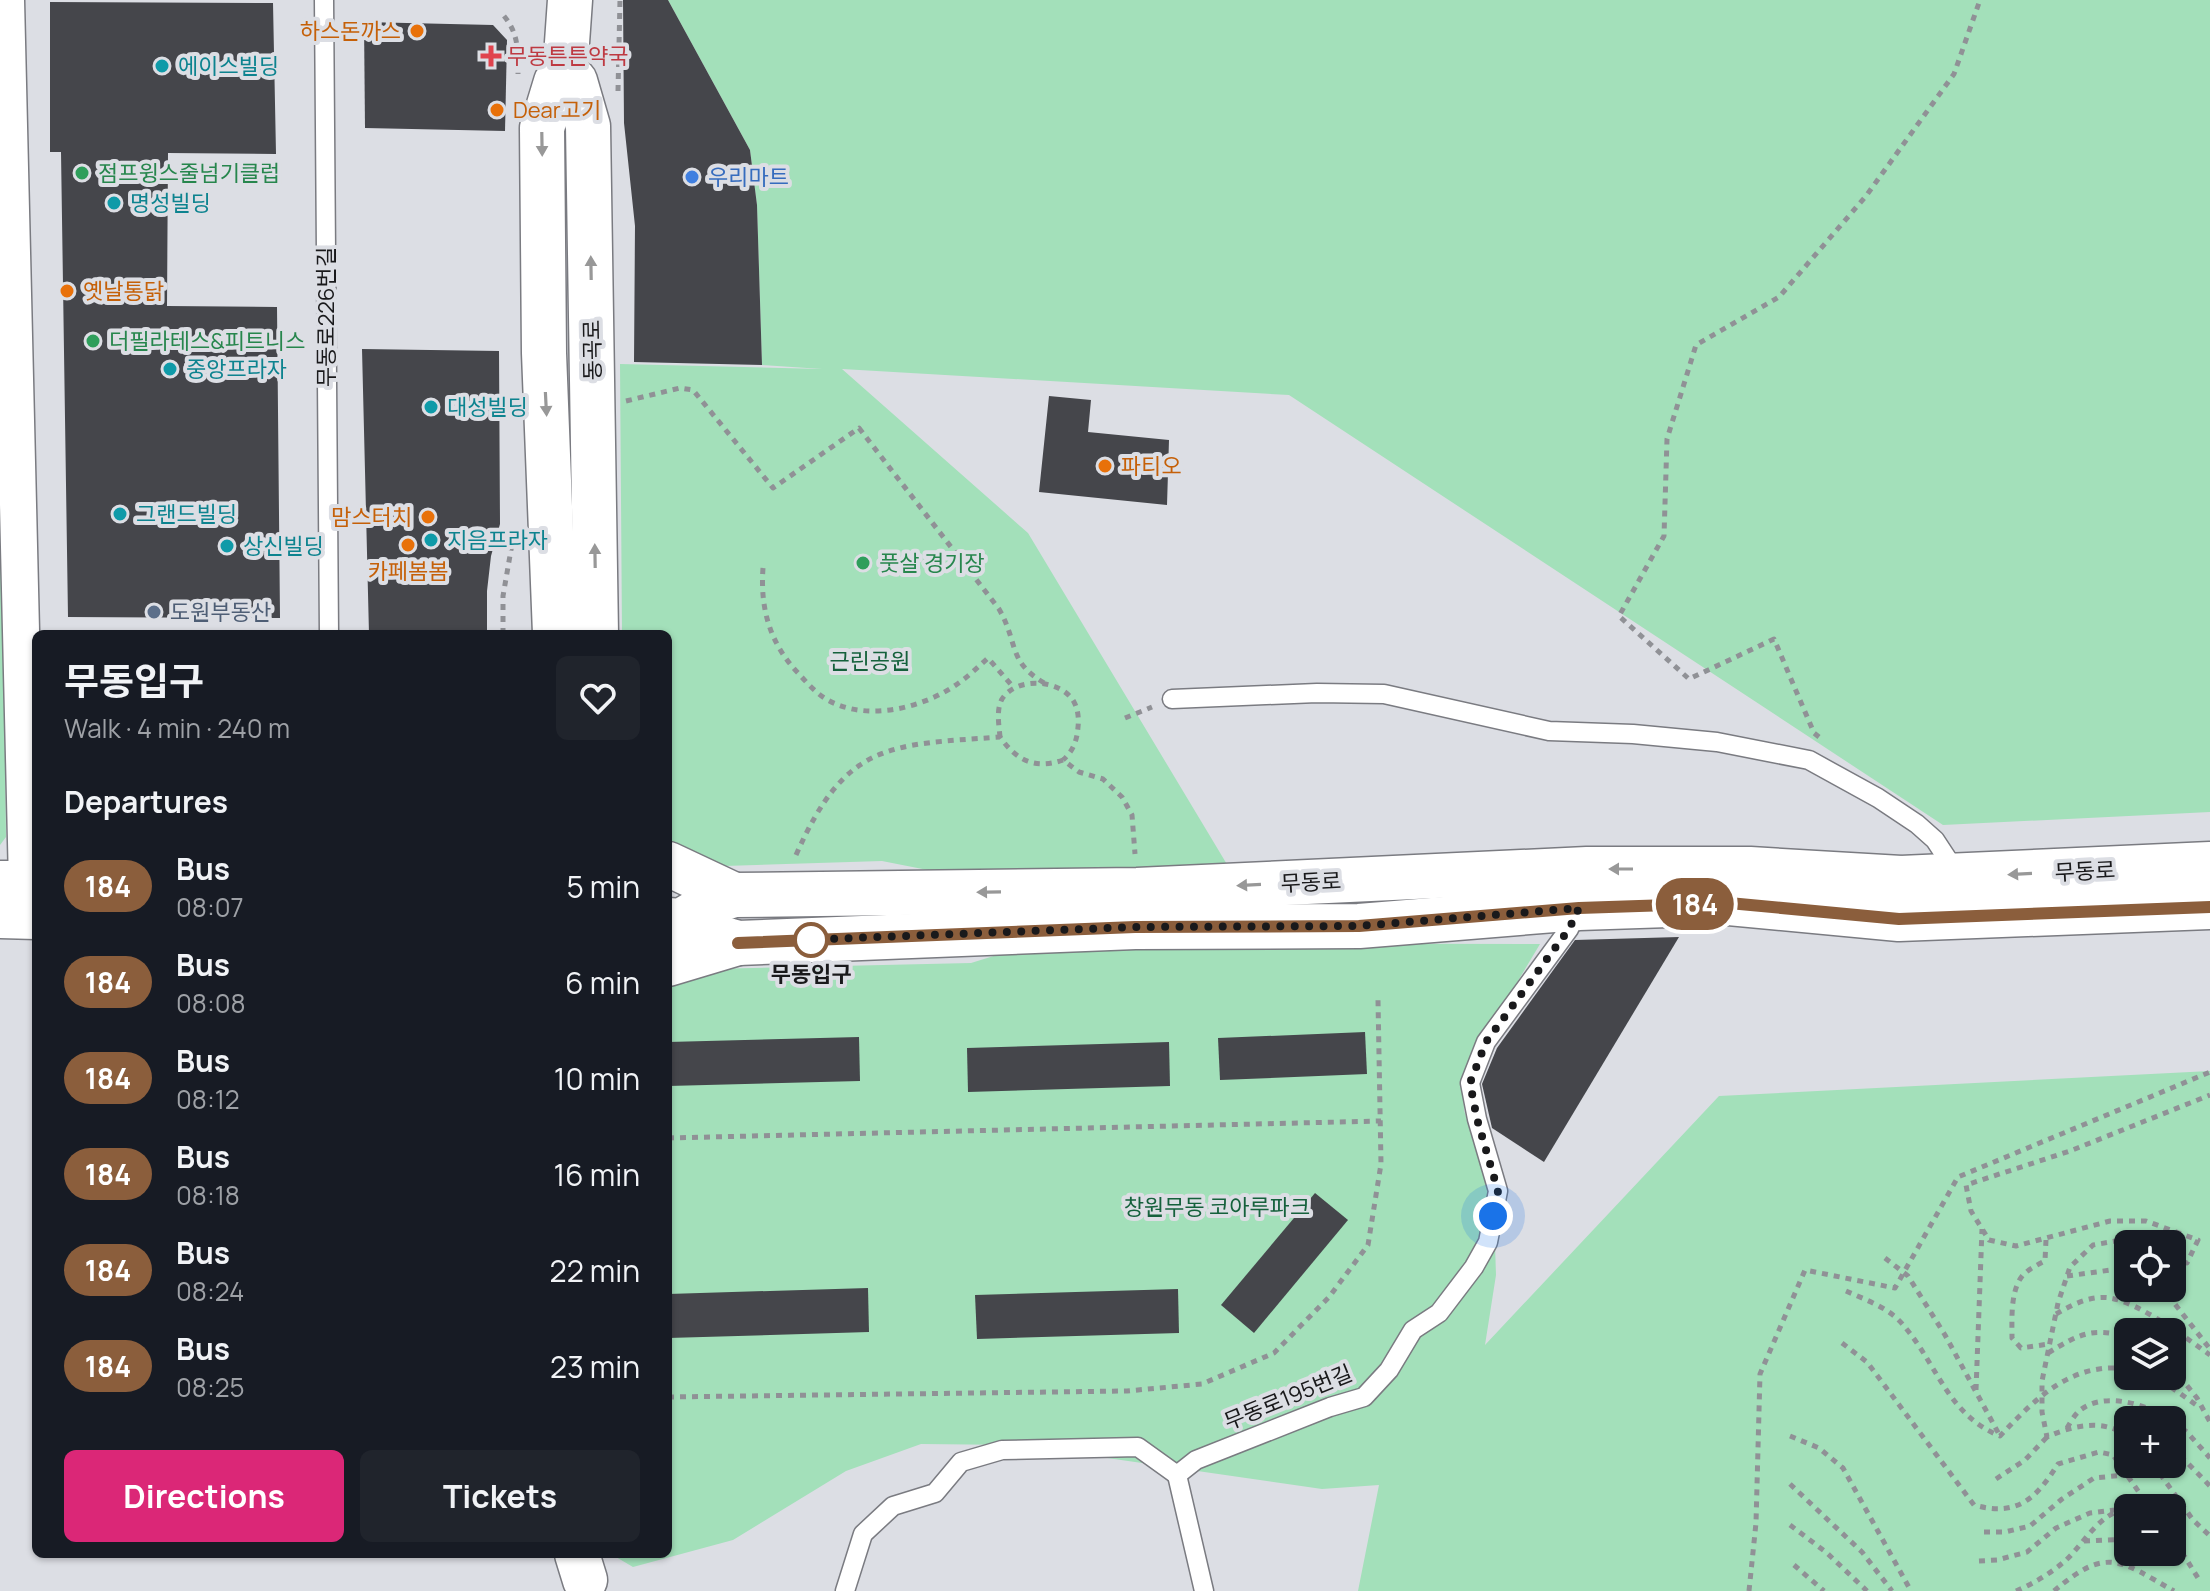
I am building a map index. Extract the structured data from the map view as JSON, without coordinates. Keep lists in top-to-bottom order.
{
  "streets": {
    "main road": ["동곡로", "무동로"],
    "lane": ["무동로226번길", "무동로195번길"]
  },
  "crossings": [
    ["무동로", "무동로195번길"]
  ],
  "parks": ["근린공원", "창원무동 코아루파크"],
  "places": {
    "other": [
      "하스돈까스",
      "에이스빌딩",
      "Dear고기",
      "점프윙스줄넘기클럽",
      "우리마트",
      "명성빌딩",
      "옛날통닭",
      "더필라테스&피트니스",
      "중앙프라자",
      "대성빌딩",
      "파티오",
      "그랜드빌딩",
      "맘스터치",
      "지음프라자",
      "카페봄봄",
      "상신빌딩",
      "풋살 경기장",
      "도원부동산",
      "무동입구"
    ],
    "health": ["무동튼튼약국"]
  },
  "lines": ["bus line 184"],
  "page": {
    "on_map": "184",
    "heading": [
      ["무동입구", "Walk · 4 min · 240 m"],
      "Departures"
    ],
    "list": [
      {
        "mark": "184",
        "name": "Bus",
        "note": "08:07",
        "value": "5 min"
      },
      {
        "mark": "184",
        "name": "Bus",
        "note": "08:08",
        "value": "6 min"
      },
      {
        "mark": "184",
        "name": "Bus",
        "note": "08:12",
        "value": "10 min"
      },
      {
        "mark": "184",
        "name": "Bus",
        "note": "08:18",
        "value": "16 min"
      },
      {
        "mark": "184",
        "name": "Bus",
        "note": "08:24",
        "value": "22 min"
      },
      {
        "mark": "184",
        "name": "Bus",
        "note": "08:25",
        "value": "23 min"
      }
    ],
    "map_buttons": ["+", "−"],
    "buttons": ["Directions", "Tickets"]
  }
}
